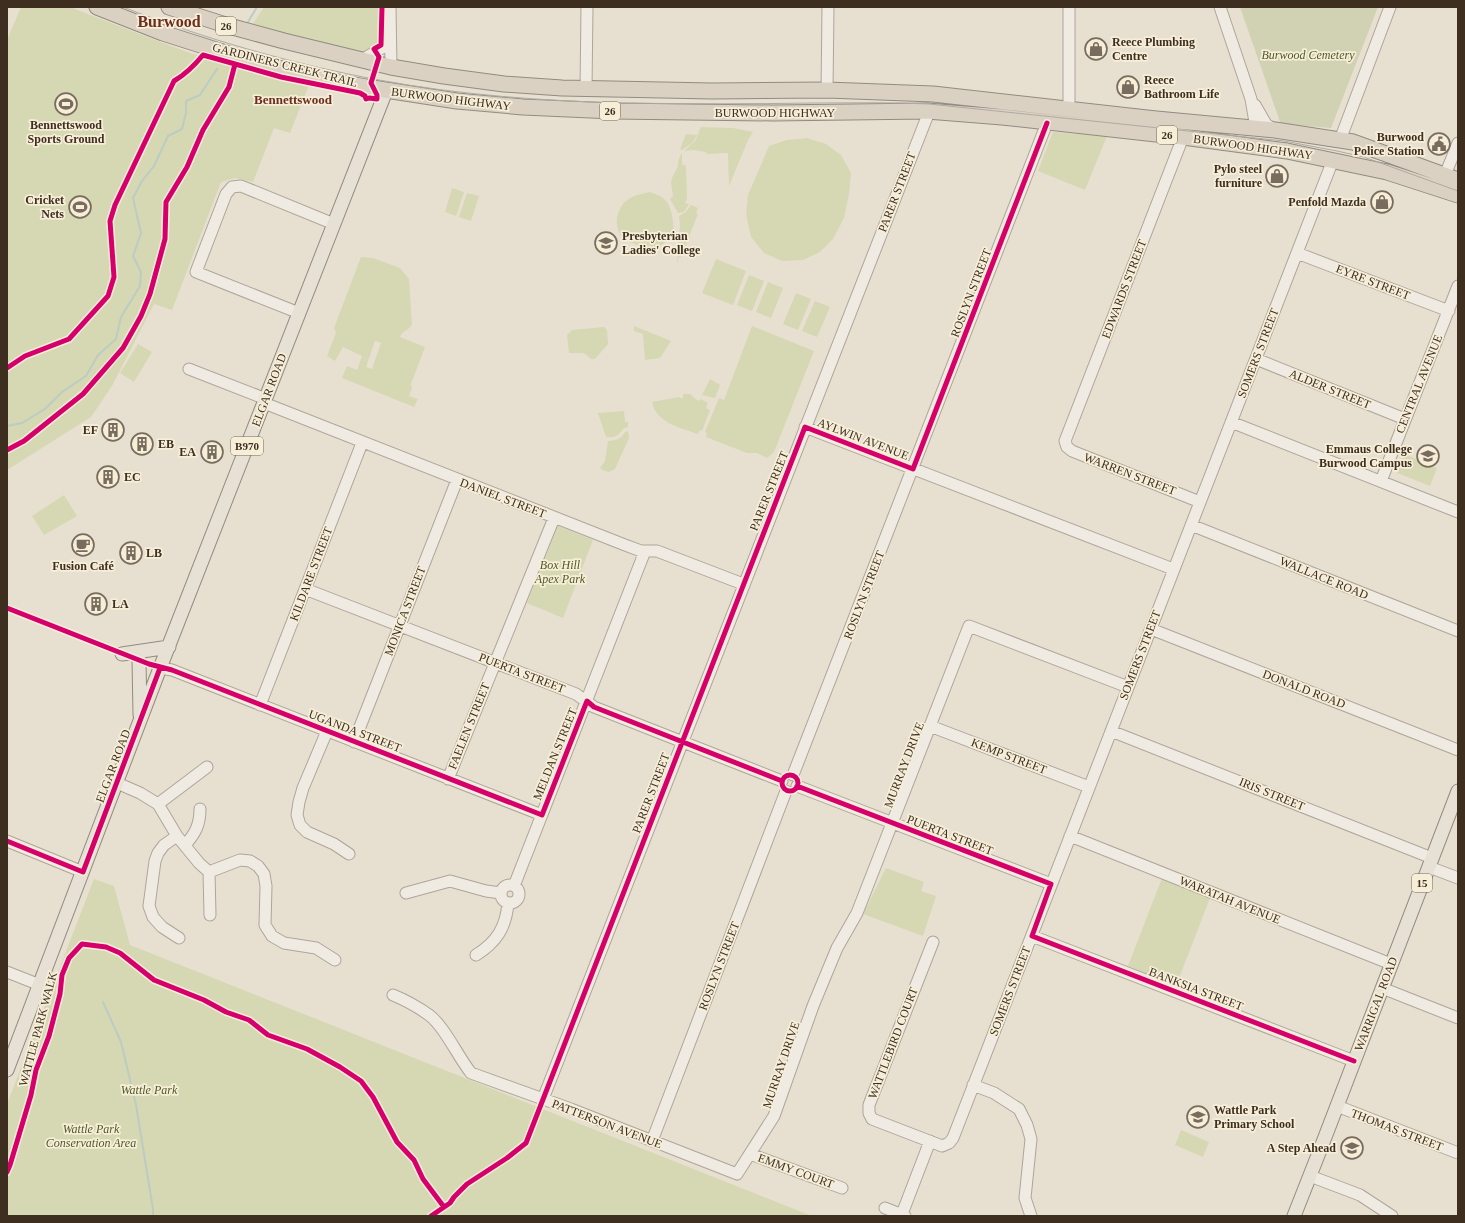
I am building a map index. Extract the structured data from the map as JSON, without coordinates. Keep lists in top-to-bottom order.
{
  "streets": {
    "highway": ["26", "BURWOOD HIGHWAY"],
    "main road": [
      "ELGAR ROAD",
      "B970",
      "15",
      "WARRIGAL ROAD"
    ],
    "street": [
      "PARER STREET",
      "EYRE STREET",
      "EDWARDS STREET",
      "ROSLYN STREET",
      "SOMERS STREET",
      "CENTRAL AVENUE",
      "ALDER STREET",
      "AYLWIN AVENUE",
      "WARREN STREET",
      "DANIEL STREET",
      "KILDARE STREET",
      "WALLACE ROAD",
      "MONICA STREET",
      "PUERTA STREET",
      "DONALD ROAD",
      "FAELEN STREET",
      "UGANDA STREET",
      "MELDAN STREET",
      "KEMP STREET",
      "MURRAY DRIVE",
      "IRIS STREET",
      "WARATAH AVENUE",
      "BANKSIA STREET",
      "WATTLEBIRD COURT",
      "PATTERSON AVENUE",
      "THOMAS STREET",
      "EMMY COURT"
    ],
    "cycle path": ["GARDINERS CREEK TRAIL", "WATTLE PARK WALK"]
  },
  "crossings": [
    ["BURWOOD HIGHWAY", "PARER STREET"],
    ["BURWOOD HIGHWAY", "EDWARDS STREET"],
    ["BURWOOD HIGHWAY", "ROSLYN STREET"],
    ["BURWOOD HIGHWAY", "SOMERS STREET"],
    ["BURWOOD HIGHWAY", "ELGAR ROAD"],
    ["PARER STREET", "AYLWIN AVENUE"],
    ["PARER STREET", "DANIEL STREET"],
    ["PARER STREET", "PUERTA STREET"],
    ["PARER STREET", "PATTERSON AVENUE"],
    ["EYRE STREET", "SOMERS STREET"],
    ["EYRE STREET", "CENTRAL AVENUE"],
    ["EDWARDS STREET", "WARREN STREET"],
    ["ROSLYN STREET", "AYLWIN AVENUE"],
    ["ROSLYN STREET", "PUERTA STREET"],
    ["ROSLYN STREET", "PATTERSON AVENUE"],
    ["SOMERS STREET", "ALDER STREET"],
    ["SOMERS STREET", "AYLWIN AVENUE"],
    ["SOMERS STREET", "WARREN STREET"],
    ["SOMERS STREET", "WALLACE ROAD"],
    ["SOMERS STREET", "PUERTA STREET"],
    ["SOMERS STREET", "DONALD ROAD"],
    ["SOMERS STREET", "KEMP STREET"],
    ["SOMERS STREET", "MURRAY DRIVE"],
    ["SOMERS STREET", "IRIS STREET"],
    ["SOMERS STREET", "WARATAH AVENUE"],
    ["SOMERS STREET", "BANKSIA STREET"],
    ["SOMERS STREET", "WATTLEBIRD COURT"],
    ["CENTRAL AVENUE", "ALDER STREET"],
    ["ELGAR ROAD", "DANIEL STREET"],
    ["ELGAR ROAD", "UGANDA STREET"],
    ["DANIEL STREET", "KILDARE STREET"],
    ["DANIEL STREET", "MONICA STREET"],
    ["DANIEL STREET", "FAELEN STREET"],
    ["DANIEL STREET", "MELDAN STREET"],
    ["KILDARE STREET", "PUERTA STREET"],
    ["KILDARE STREET", "UGANDA STREET"],
    ["MONICA STREET", "PUERTA STREET"],
    ["MONICA STREET", "UGANDA STREET"],
    ["PUERTA STREET", "FAELEN STREET"],
    ["PUERTA STREET", "MELDAN STREET"],
    ["PUERTA STREET", "MURRAY DRIVE"],
    ["FAELEN STREET", "UGANDA STREET"],
    ["UGANDA STREET", "MELDAN STREET"],
    ["KEMP STREET", "MURRAY DRIVE"],
    ["MURRAY DRIVE", "PATTERSON AVENUE"],
    ["MURRAY DRIVE", "EMMY COURT"],
    ["IRIS STREET", "WARRIGAL ROAD"],
    ["WARATAH AVENUE", "WARRIGAL ROAD"],
    ["BANKSIA STREET", "WARRIGAL ROAD"],
    ["WARRIGAL ROAD", "THOMAS STREET"]
  ],
  "districts": ["Burwood", "Bennettswood"],
  "parks": [
    "Burwood Cemetery",
    "Box Hill Apex Park",
    "Wattle Park",
    "Wattle Park Conservation Area"
  ],
  "places": {
    "shop": [
      "Reece Plumbing Centre",
      "Reece Bathroom Life",
      "Pylo steel furniture",
      "Penfold Mazda"
    ],
    "sports": ["Bennettswood Sports Ground", "Cricket Nets"],
    "public building": ["Burwood Police Station"],
    "school or university": [
      "Presbyterian Ladies' College",
      "Emmaus College Burwood Campus",
      "Wattle Park Primary School",
      "A Step Ahead"
    ],
    "building": [
      "EF",
      "EB",
      "EA",
      "EC",
      "LB",
      "LA"
    ],
    "cafe": ["Fusion Café"]
  }
}
